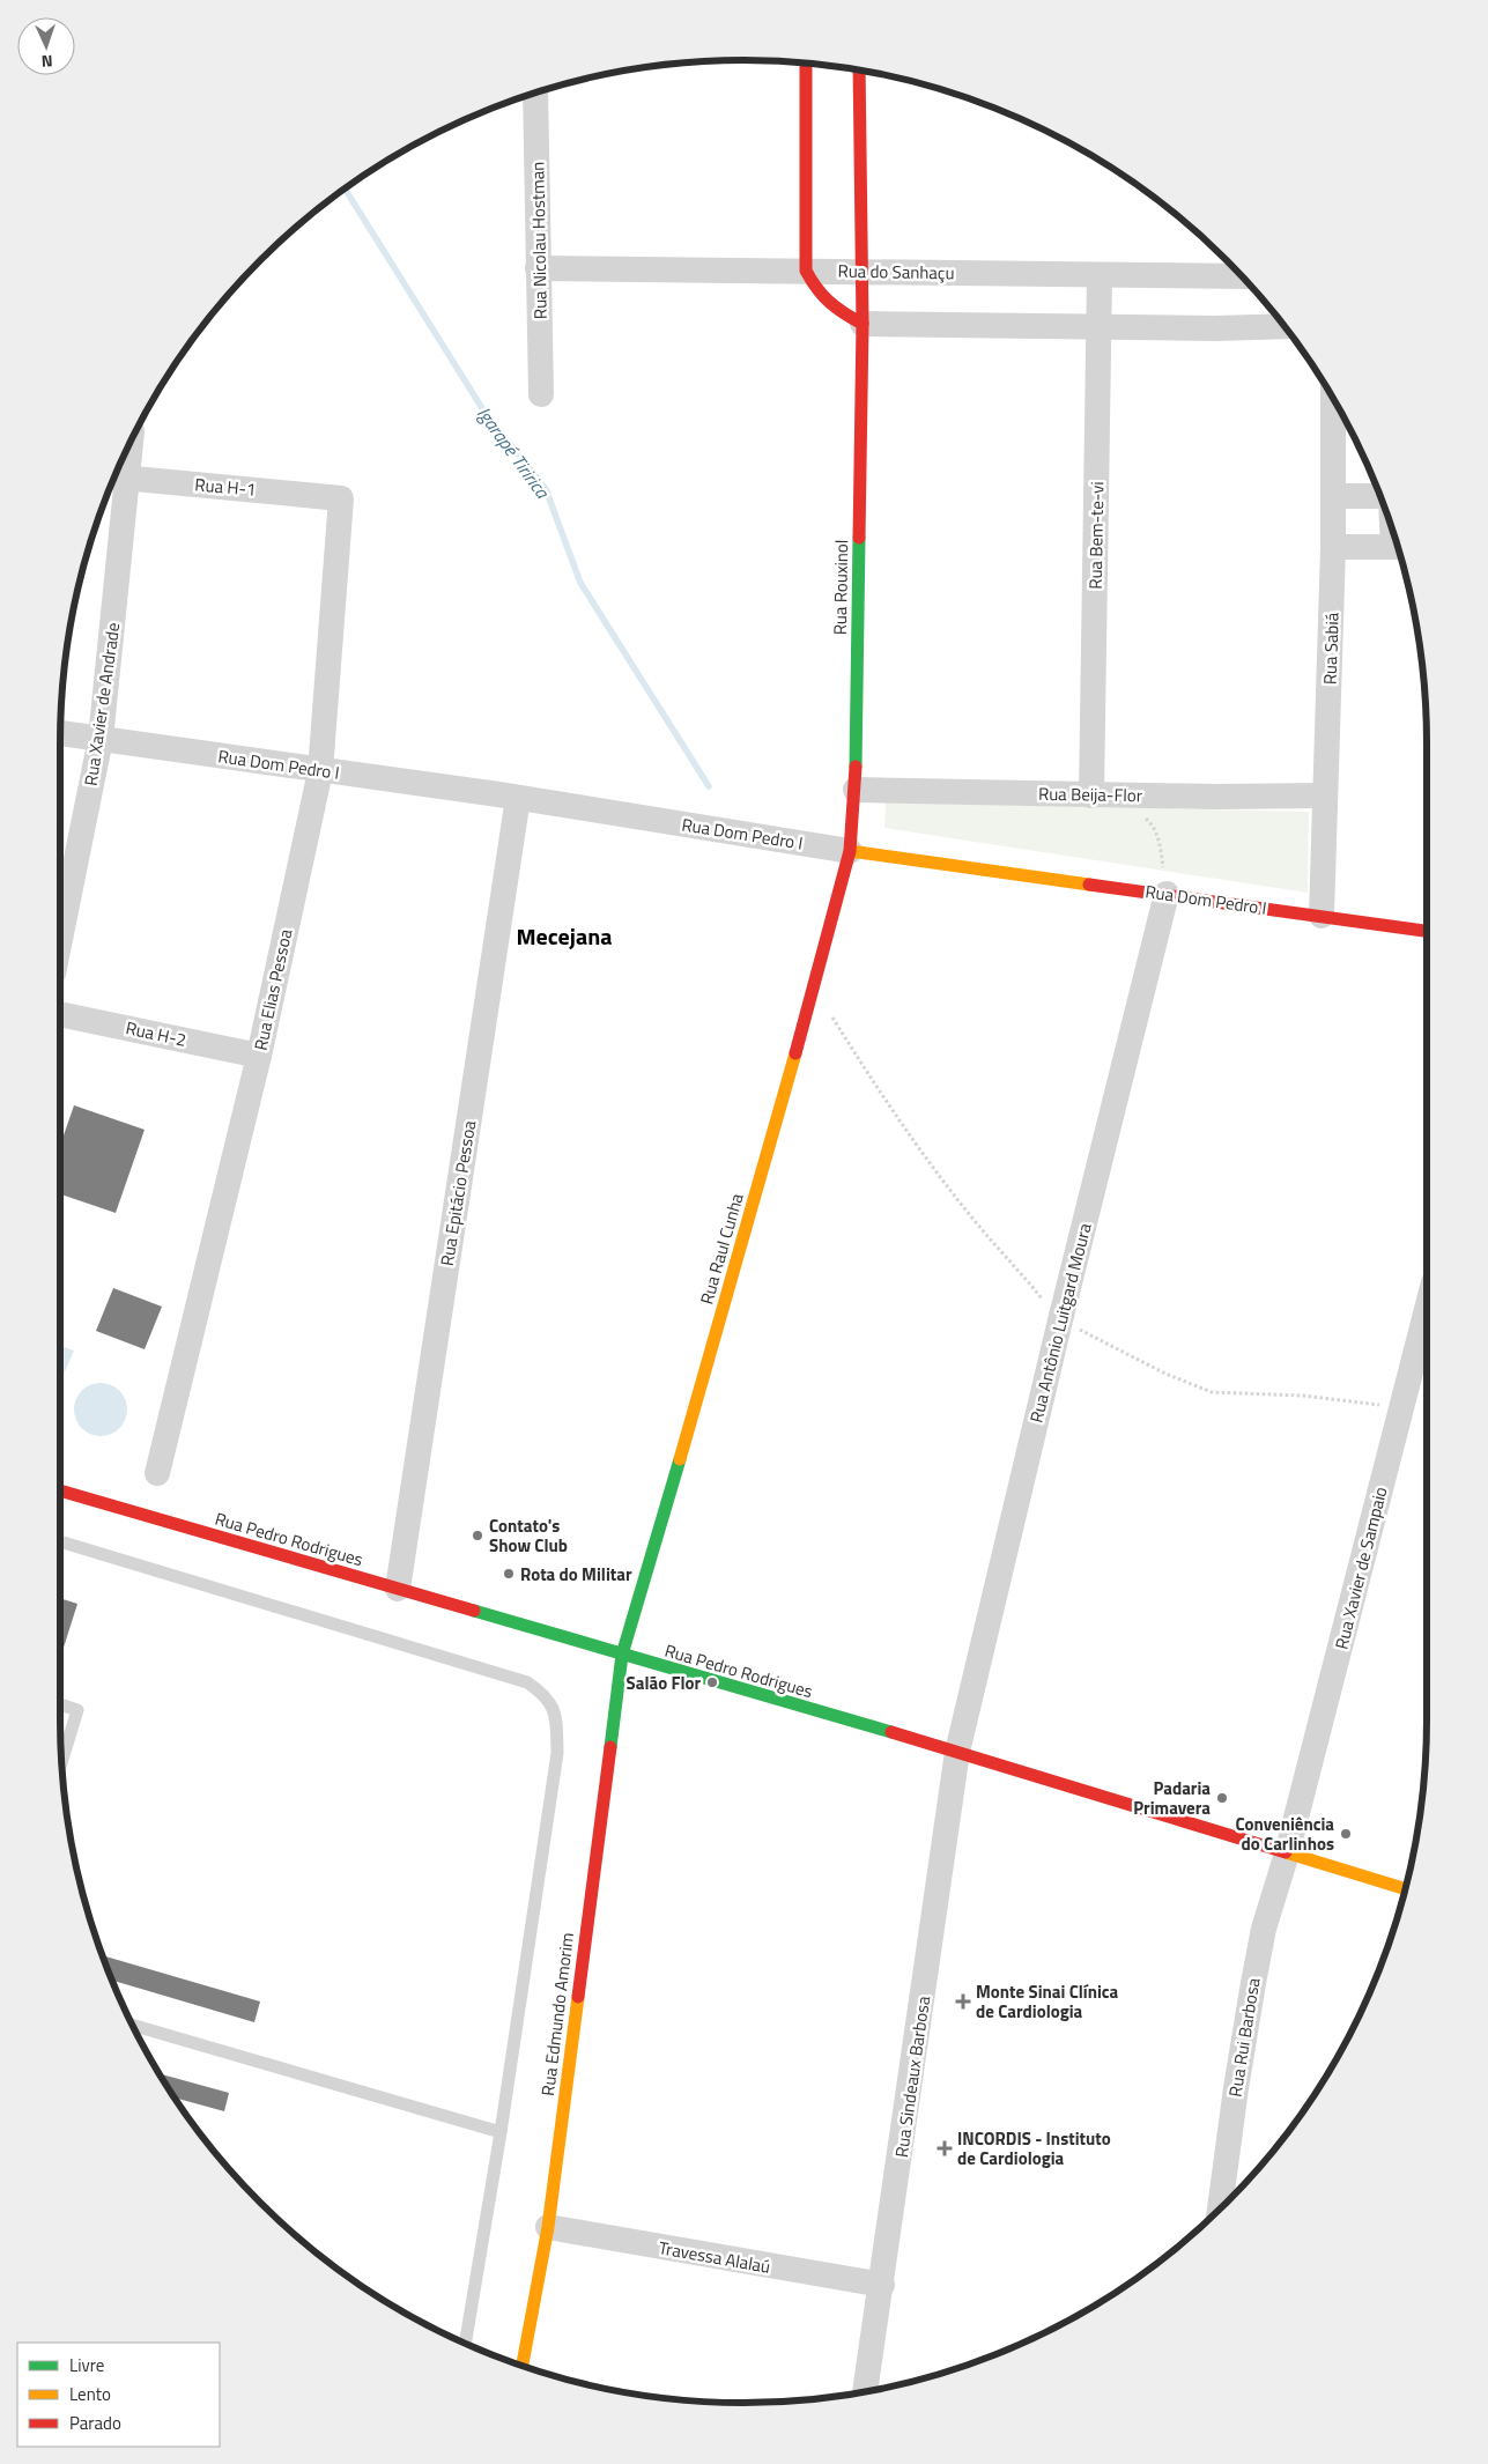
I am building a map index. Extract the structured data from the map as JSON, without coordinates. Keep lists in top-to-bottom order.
{
  "streets": {
    "street": [
      "Rua Nicolau Hostman",
      "Rua do Sanhaçu",
      "Rua H-1",
      "Rua Bem-te-vi",
      "Rua Rouxinol",
      "Rua Sabiá",
      "Rua Xavier de Andrade",
      "Rua Dom Pedro I",
      "Rua Beija-Flor",
      "Rua Elias Pessoa",
      "Rua H-2",
      "Rua Epitácio Pessoa",
      "Rua Raul Cunha",
      "Rua Antônio Luitgard Moura",
      "Rua Pedro Rodrigues",
      "Rua Xavier de Sampaio",
      "Rua Edmundo Amorim",
      "Rua Rui Barbosa",
      "Rua Sindeaux Barbosa",
      "Travessa Alalaú"
    ]
  },
  "crossings": [
    ["Rua Nicolau Hostman", "Rua do Sanhaçu"],
    ["Rua do Sanhaçu", "Rua Bem-te-vi"],
    ["Rua do Sanhaçu", "Rua Rouxinol"],
    ["Rua H-1", "Rua Xavier de Andrade"],
    ["Rua H-1", "Rua Elias Pessoa"],
    ["Rua Bem-te-vi", "Rua Beija-Flor"],
    ["Rua Rouxinol", "Rua Dom Pedro I"],
    ["Rua Rouxinol", "Rua Beija-Flor"],
    ["Rua Rouxinol", "Rua Raul Cunha"],
    ["Rua Sabiá", "Rua Dom Pedro I"],
    ["Rua Sabiá", "Rua Beija-Flor"],
    ["Rua Xavier de Andrade", "Rua Dom Pedro I"],
    ["Rua Dom Pedro I", "Rua Elias Pessoa"],
    ["Rua Dom Pedro I", "Rua Epitácio Pessoa"],
    ["Rua Dom Pedro I", "Rua Raul Cunha"],
    ["Rua Dom Pedro I", "Rua Antônio Luitgard Moura"],
    ["Rua Elias Pessoa", "Rua H-2"],
    ["Rua Epitácio Pessoa", "Rua Pedro Rodrigues"],
    ["Rua Raul Cunha", "Rua Pedro Rodrigues"],
    ["Rua Raul Cunha", "Rua Edmundo Amorim"],
    ["Rua Antônio Luitgard Moura", "Rua Pedro Rodrigues"],
    ["Rua Antônio Luitgard Moura", "Rua Sindeaux Barbosa"],
    ["Rua Pedro Rodrigues", "Rua Xavier de Sampaio"],
    ["Rua Pedro Rodrigues", "Rua Edmundo Amorim"],
    ["Rua Pedro Rodrigues", "Rua Rui Barbosa"],
    ["Rua Pedro Rodrigues", "Rua Sindeaux Barbosa"],
    ["Rua Xavier de Sampaio", "Rua Rui Barbosa"],
    ["Rua Edmundo Amorim", "Travessa Alalaú"],
    ["Rua Sindeaux Barbosa", "Travessa Alalaú"]
  ],
  "districts": ["Mecejana"],
  "water": ["Igarapé Tiririca"],
  "places": {
    "other": [
      "Contato's Show Club",
      "Rota do Militar",
      "Salão Flor",
      "Padaria Primavera",
      "Conveniência do Carlinhos"
    ],
    "health": ["Monte Sinai Clínica de Cardiologia", "INCORDIS - Instituto de Cardiologia"]
  },
  "legend": ["Livre", "Lento", "Parado"],
  "north": "bottom"
}
